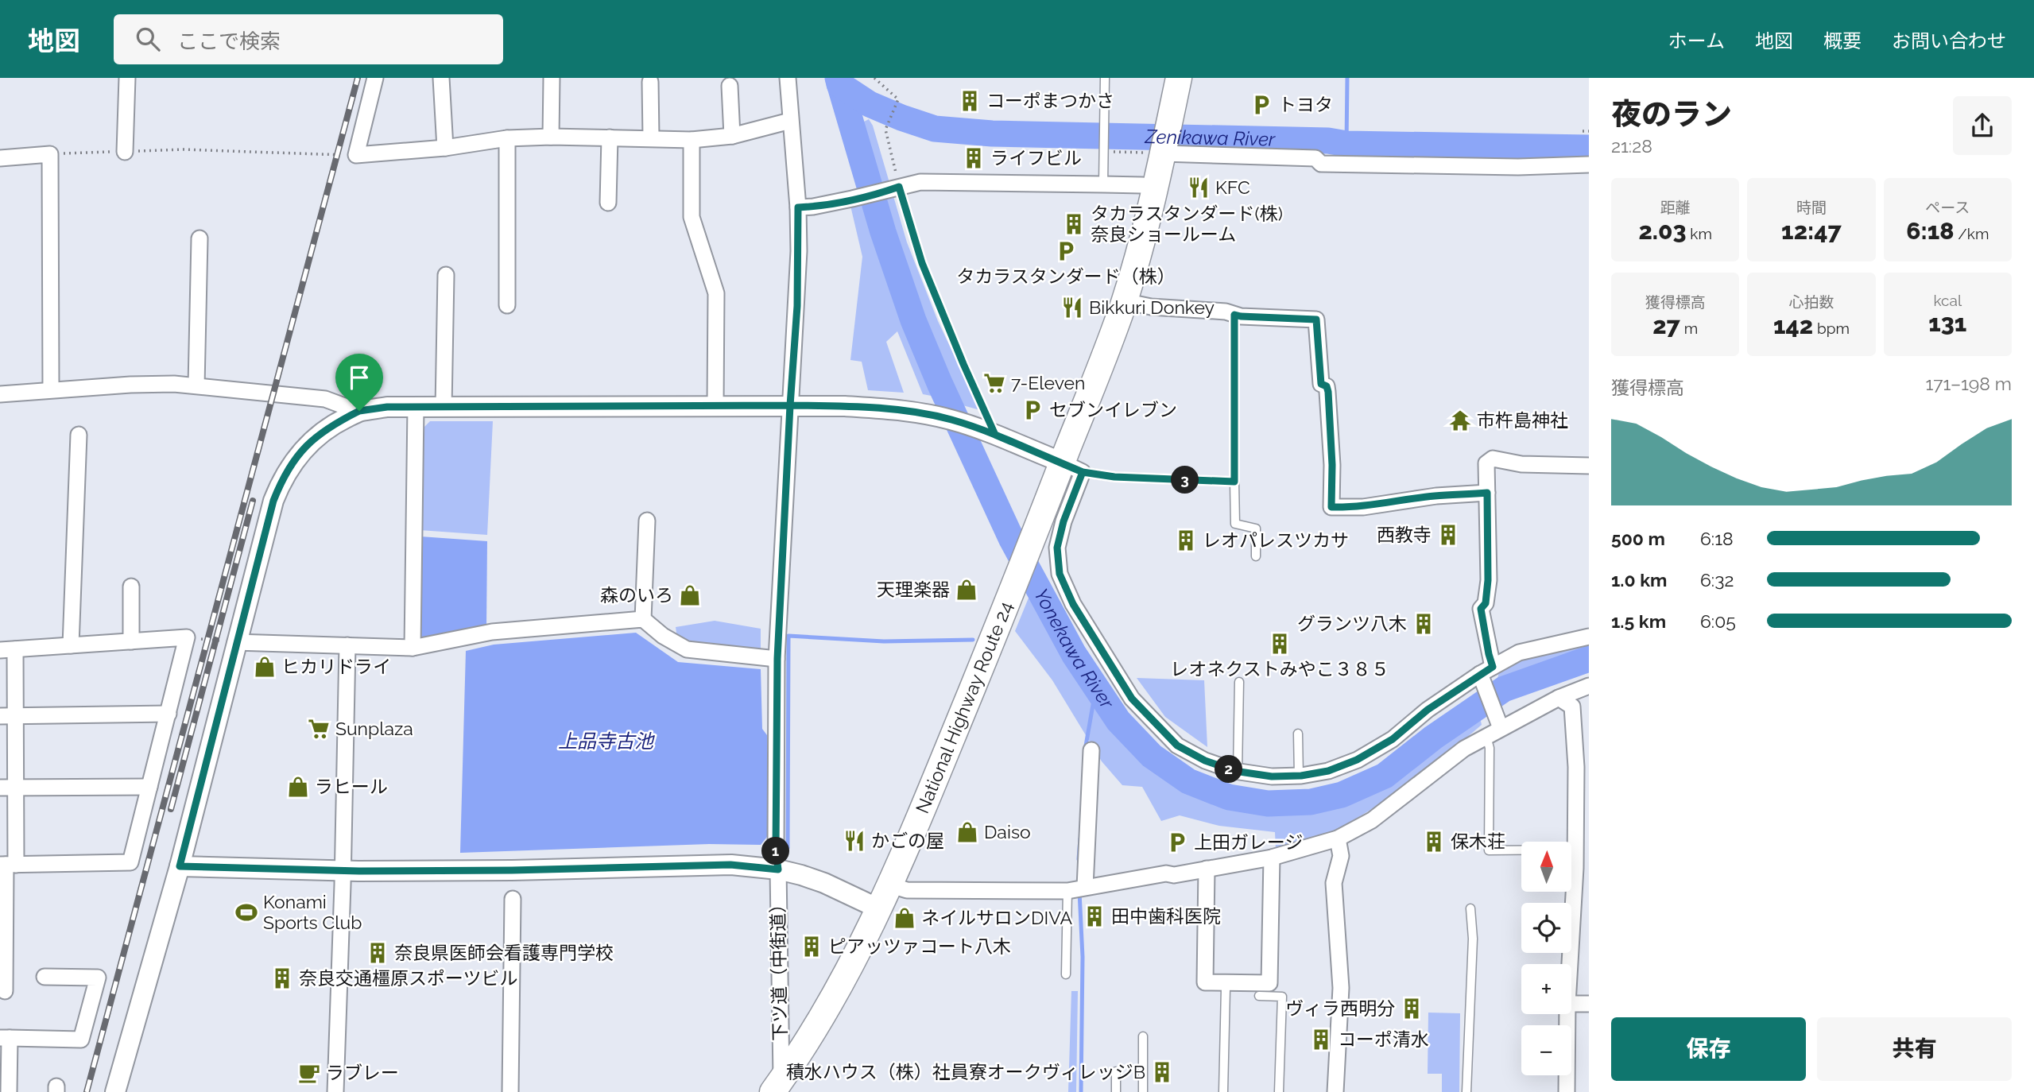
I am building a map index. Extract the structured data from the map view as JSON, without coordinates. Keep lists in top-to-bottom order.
{
  "streets": {
    "highway": ["National Highway Route 24"],
    "street": ["下ツ道（中街道）"]
  },
  "crossings": [
    ["National Highway Route 24", "下ツ道（中街道）"]
  ],
  "water": ["Zenikawa River", "Yonekawa River", "上品寺古池"],
  "places": {
    "building": [
      "コーポまつかさ",
      "ライフビル",
      "タカラスタンダード(株) 奈良ショールーム",
      "西教寺",
      "レオパレスツカサ",
      "グランツ八木",
      "レオネクストみやこ３８５",
      "保木荘",
      "田中歯科医院",
      "ピアッツァコート八木",
      "奈良県医師会看護専門学校",
      "奈良交通橿原スポーツビル",
      "ヴィラ西明分",
      "コーポ清水",
      "積水ハウス（株）社員寮オークヴィレッジB"
    ],
    "parking": [
      "トヨタ",
      "タカラスタンダード（株）",
      "セブンイレブン",
      "上田ガレージ"
    ],
    "restaurant": ["KFC", "Bikkuri Donkey", "かごの屋"],
    "supermarket": ["7-Eleven", "Sunplaza"],
    "temple": ["市杵島神社"],
    "shop": [
      "天理楽器",
      "森のいろ",
      "ヒカリドライ",
      "ラヒール",
      "Daiso",
      "ネイルサロンDIVA"
    ],
    "sports": ["Konami Sports Club"],
    "cafe": ["ラブレー"]
  },
  "north": "top",
  "page": {
    "header": "地図",
    "search": "ここで検索",
    "nav": [
      "ホーム",
      "地図",
      "概要",
      "お問い合わせ"
    ],
    "heading": ["夜のラン", "21:28"],
    "stats": [
      ["距離", "2.03 km"],
      ["時間", "12:47"],
      ["ペース", "6:18 /km"],
      ["獲得標高", "27 m"],
      ["心拍数", "142 bpm"],
      ["kcal", "131"]
    ],
    "chart": ["獲得標高", "171–198 m"],
    "pins": ["3", "2", "1"],
    "list": [
      {
        "name": "500 m",
        "note": "6:18"
      },
      {
        "name": "1.0 km",
        "note": "6:32"
      },
      {
        "name": "1.5 km",
        "note": "6:05"
      }
    ],
    "map_buttons": ["+", "−"],
    "buttons": ["保存", "共有"]
  }
}
